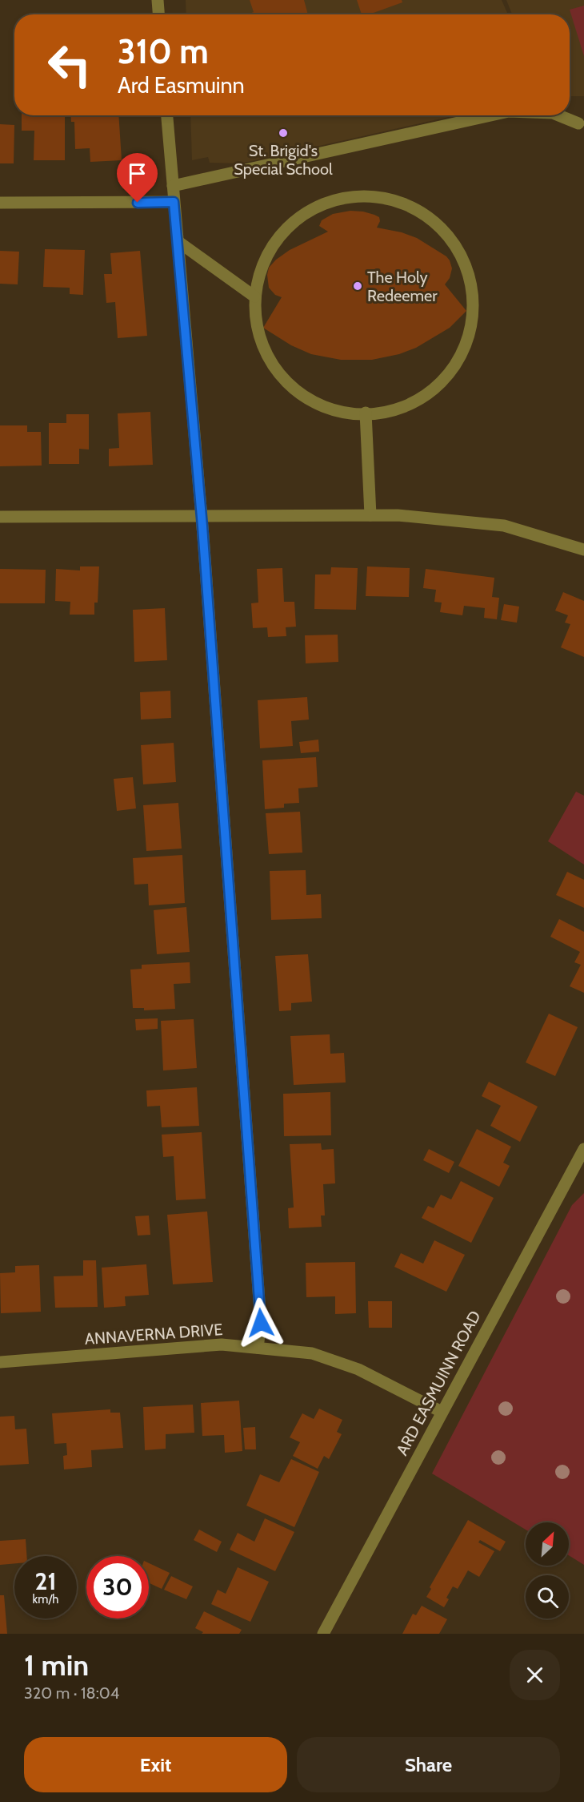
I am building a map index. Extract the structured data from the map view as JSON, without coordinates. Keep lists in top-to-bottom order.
{
  "streets": {
    "street": ["ANNAVERNA DRIVE", "ARD EASMUINN ROAD"]
  },
  "crossings": [
    ["ANNAVERNA DRIVE", "ARD EASMUINN ROAD"]
  ],
  "places": ["St. Brigid's Special School", "The Holy Redeemer"],
  "north": "top right",
  "page": {
    "turn": ["310 m", "Ard Easmuinn"],
    "speed": "21 km/h",
    "limit": "30",
    "heading": ["1 min", "320 m · 18:04"],
    "buttons": ["Exit", "Share"]
  }
}
